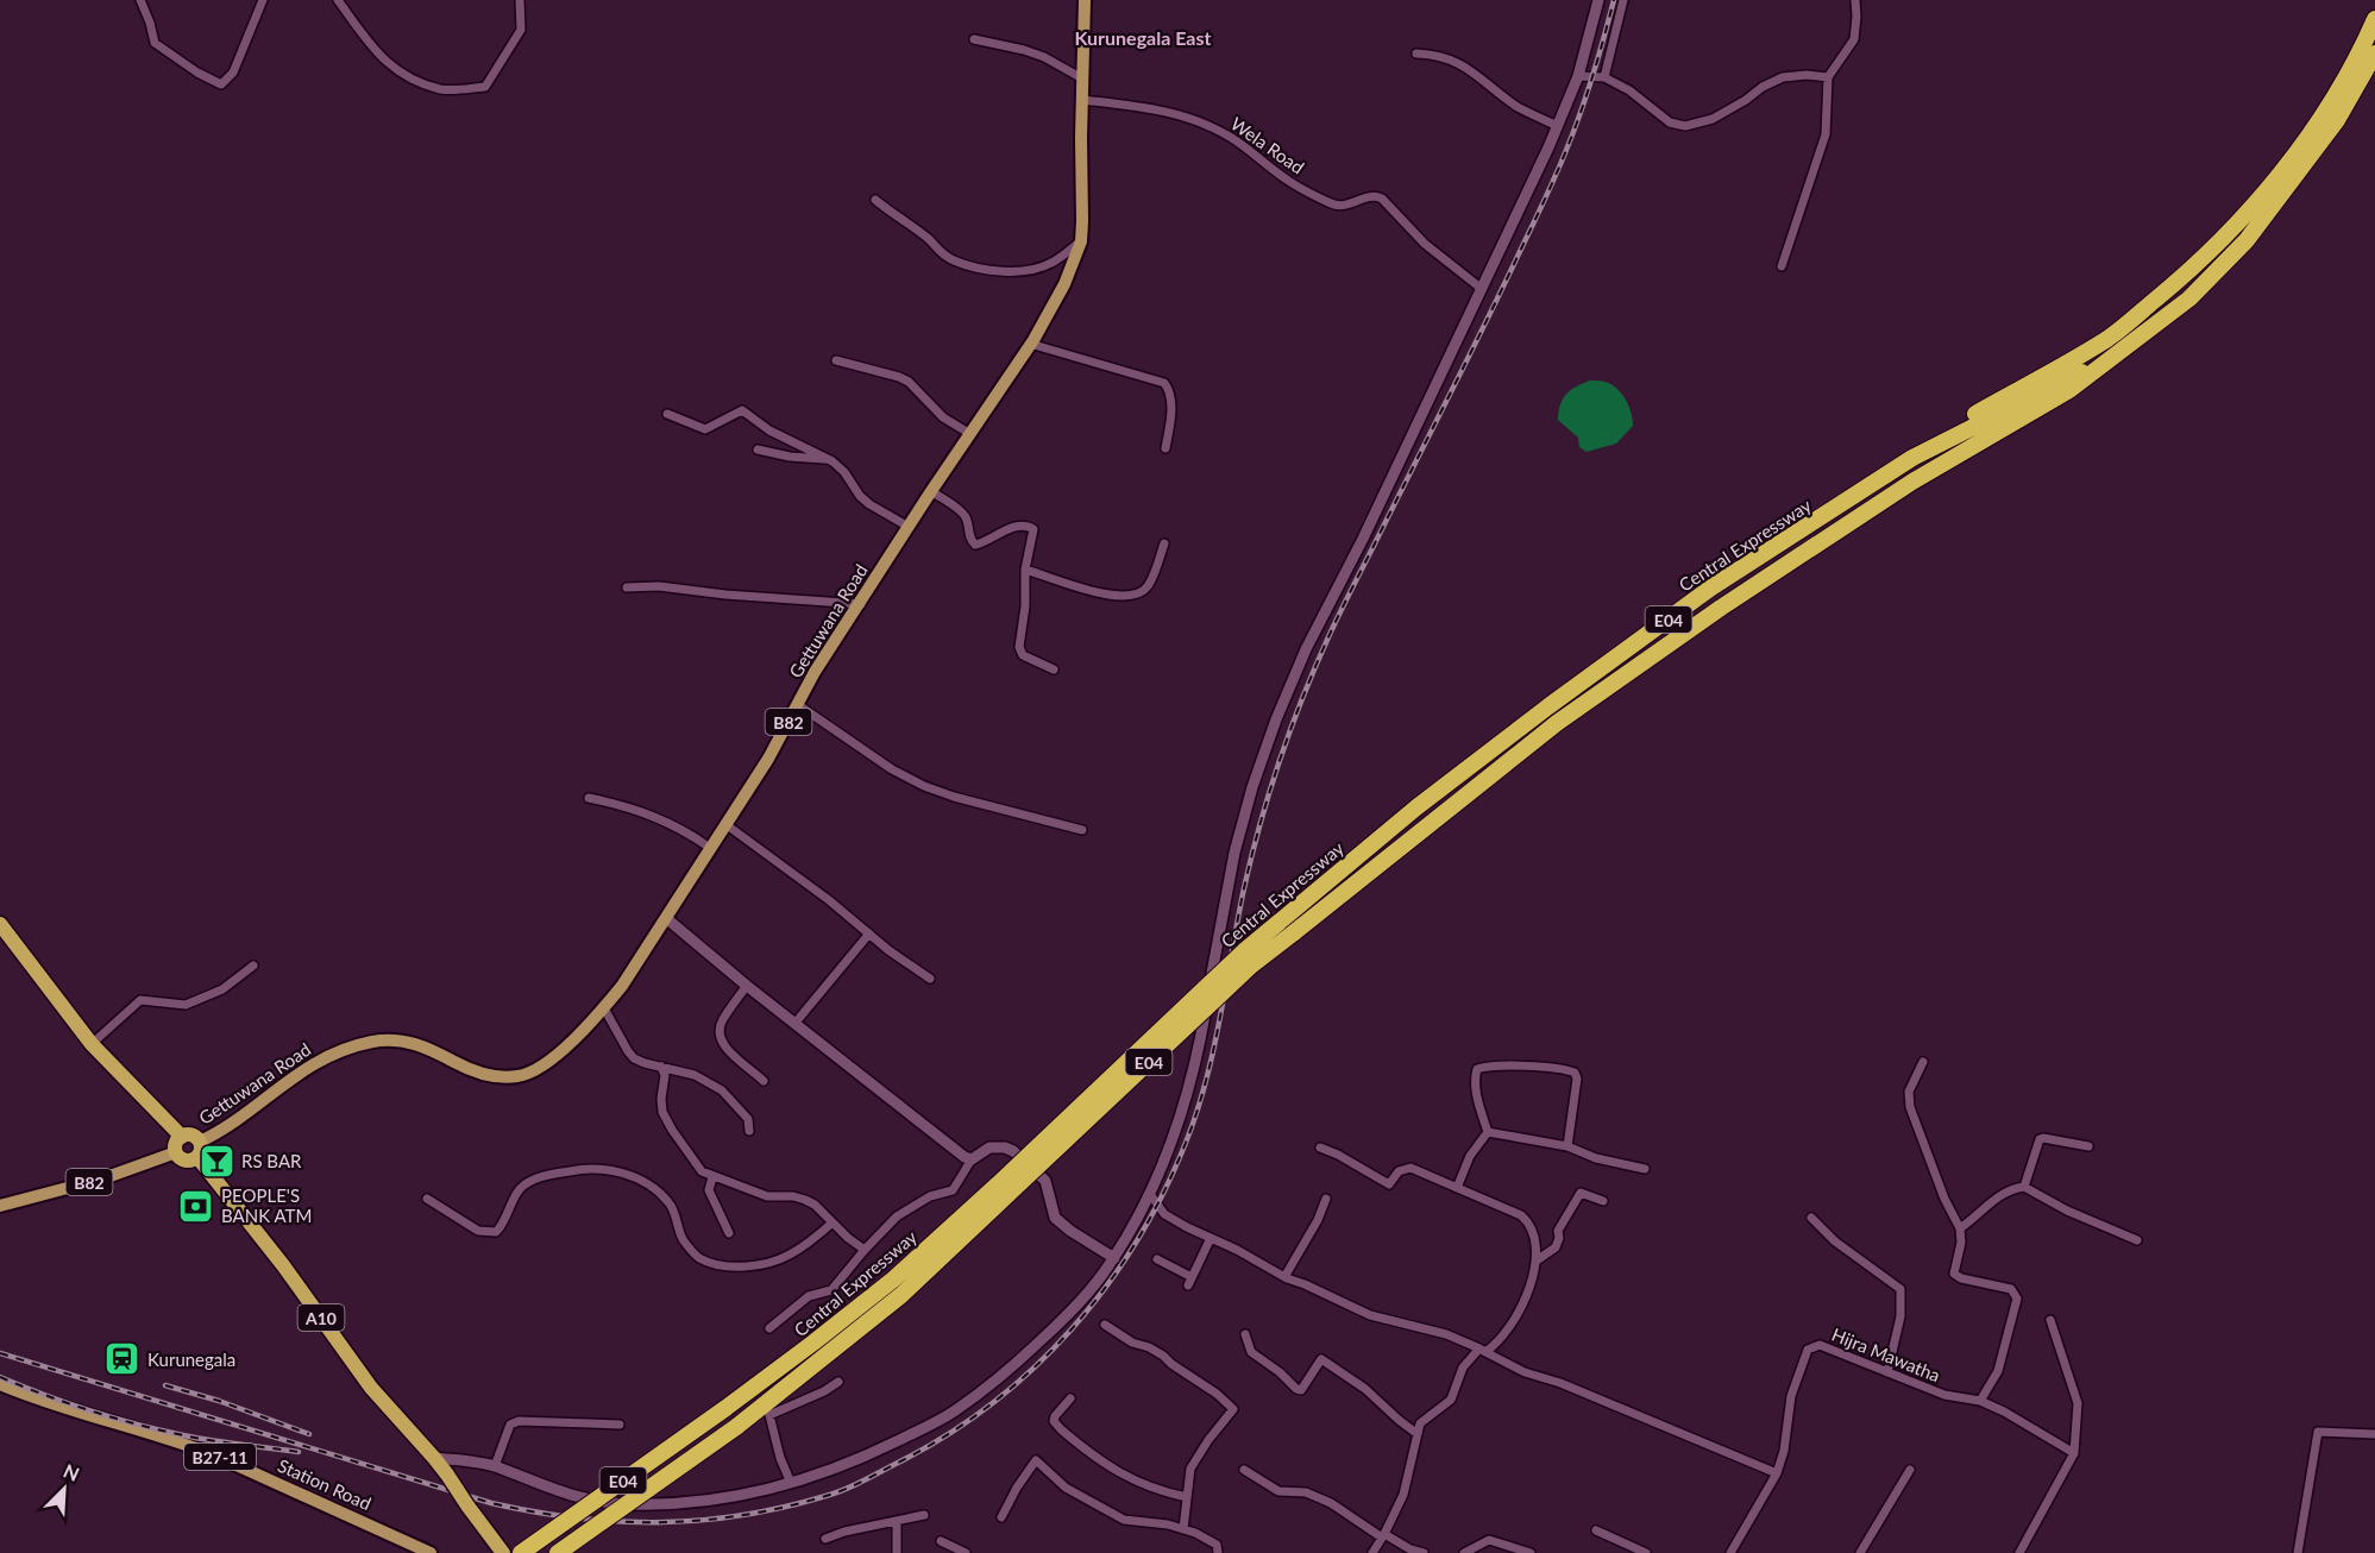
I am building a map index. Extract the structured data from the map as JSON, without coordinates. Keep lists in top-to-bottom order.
{
  "streets": {
    "highway": ["Central Expressway", "E04", "A10"],
    "main road": [
      "Gettuwana Road",
      "B82",
      "B27-11",
      "Station Road"
    ],
    "street": ["Wela Road", "Hijra Mawatha"]
  },
  "crossings": [
    ["Wela Road", "Gettuwana Road"],
    ["Gettuwana Road", "B82"],
    ["Gettuwana Road", "A10"],
    ["B82", "A10"]
  ],
  "districts": ["Kurunegala East"],
  "places": {
    "bar": ["RS BAR"],
    "bank": ["PEOPLE'S BANK ATM"],
    "station": ["Kurunegala"]
  },
  "north": "top right"
}
